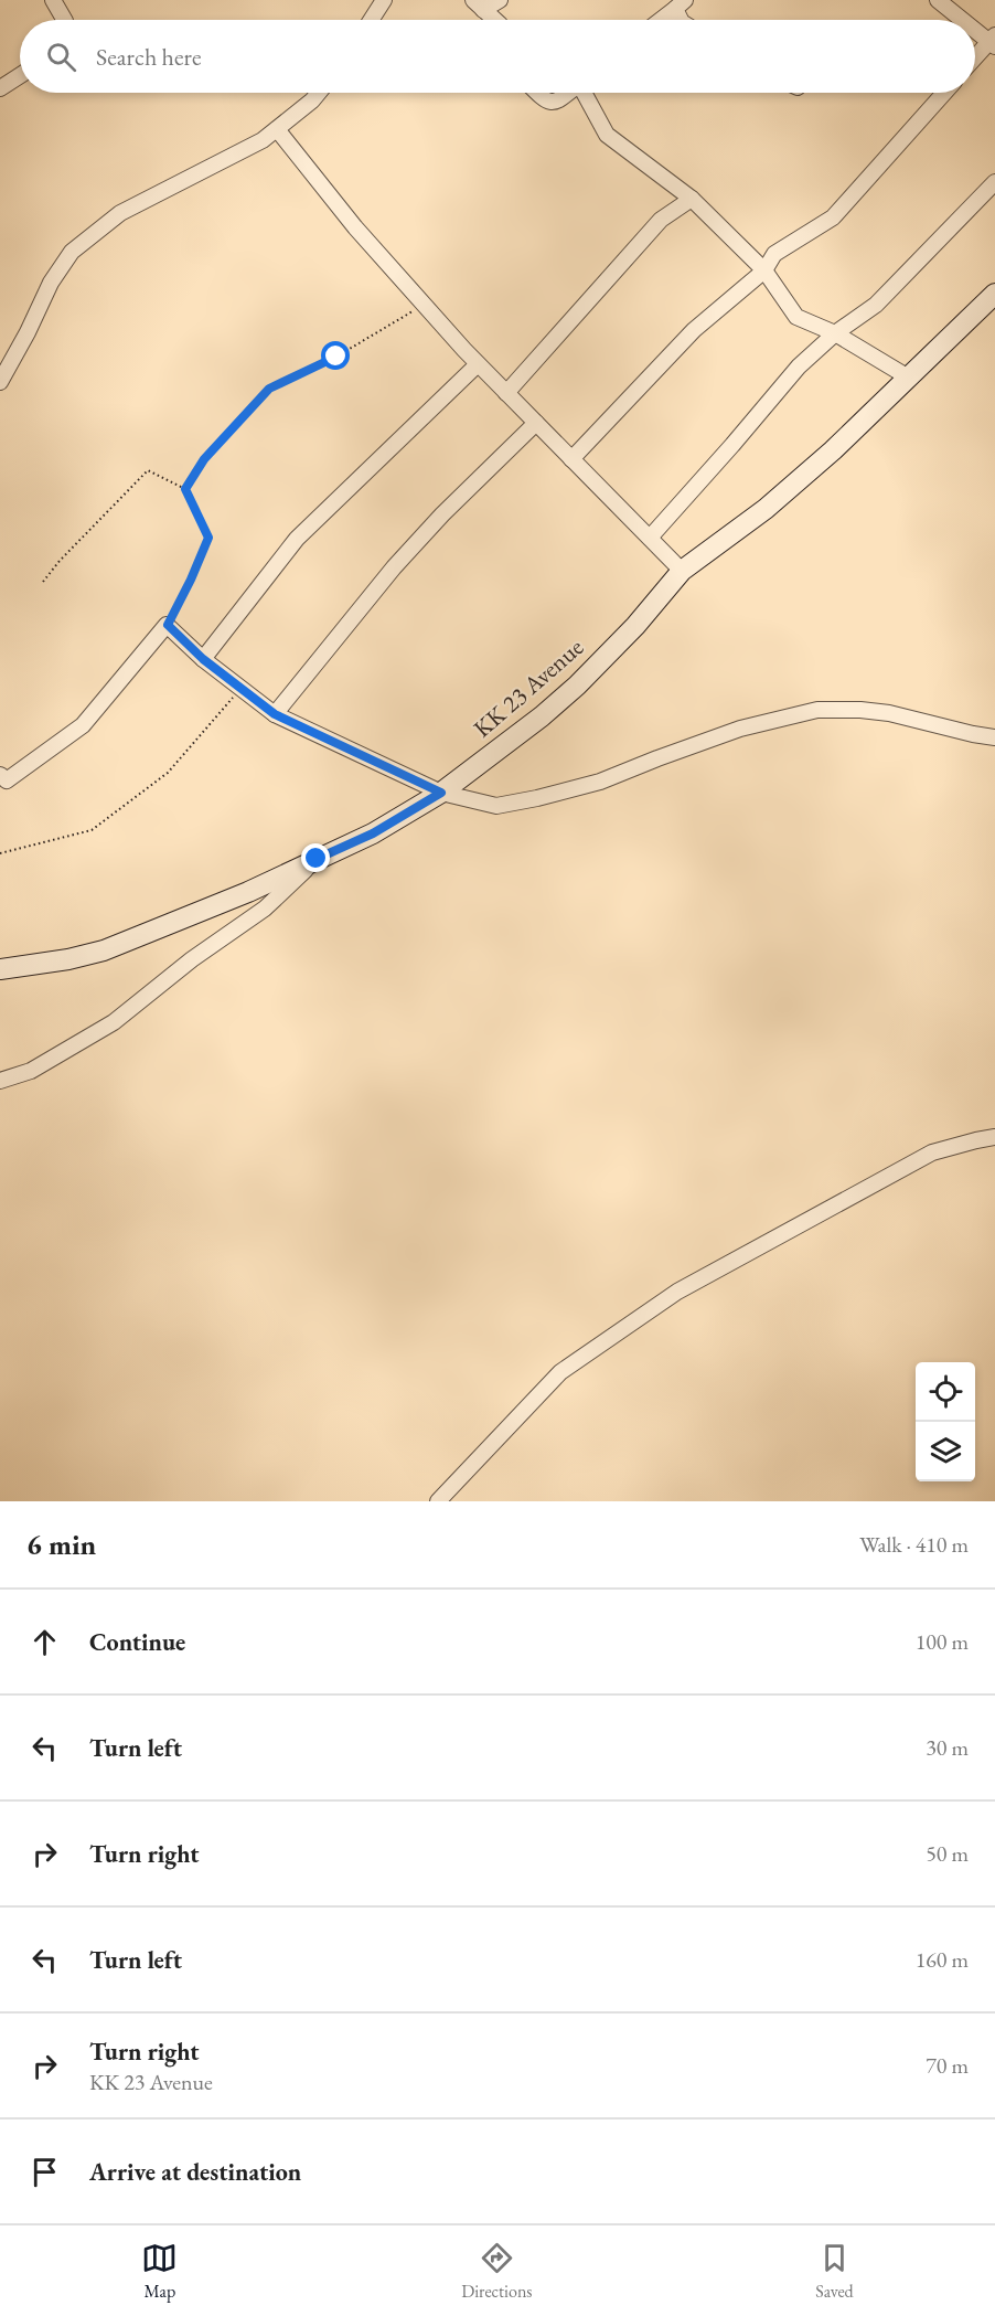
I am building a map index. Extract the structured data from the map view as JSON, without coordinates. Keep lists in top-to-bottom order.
{
  "streets": {
    "main road": ["KK 23 Avenue"]
  },
  "page": {
    "search": "Search here",
    "heading": ["6 min", "Walk · 410 m"],
    "list": [
      ["Continue", "100 m"],
      ["Turn left", "30 m"],
      ["Turn right", "50 m"],
      ["Turn left", "160 m"],
      ["Turn right", "KK 23 Avenue", "70 m"],
      "Arrive at destination"
    ],
    "nav": ["Map", "Directions", "Saved"]
  }
}
